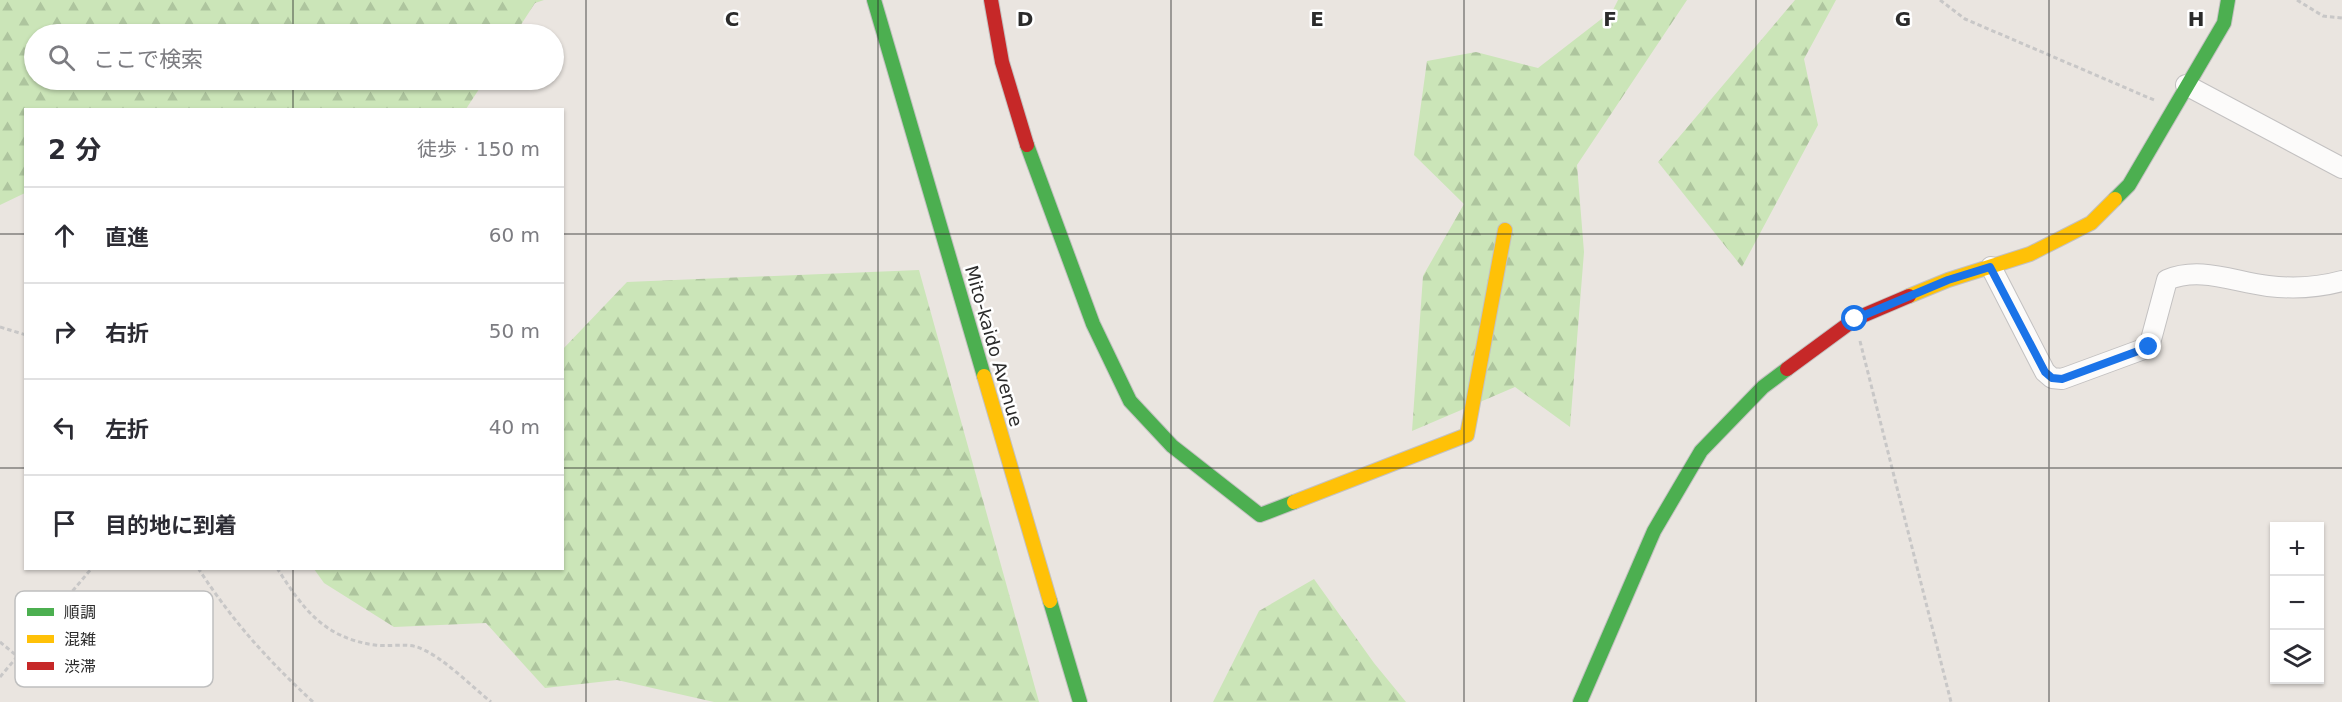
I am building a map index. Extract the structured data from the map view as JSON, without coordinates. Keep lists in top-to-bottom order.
{
  "streets": {
    "main road": ["Mito-kaido Avenue"]
  },
  "legend": ["順調", "混雑", "渋滞"],
  "page": {
    "search": "ここで検索",
    "heading": ["2 分", "徒歩 · 150 m"],
    "list": [
      ["直進", "60 m"],
      ["右折", "50 m"],
      ["左折", "40 m"],
      "目的地に到着"
    ],
    "map_buttons": ["+", "−"]
  },
  "grid": {
    "columns": [
      "C",
      "D",
      "E",
      "F",
      "G",
      "H"
    ]
  }
}
